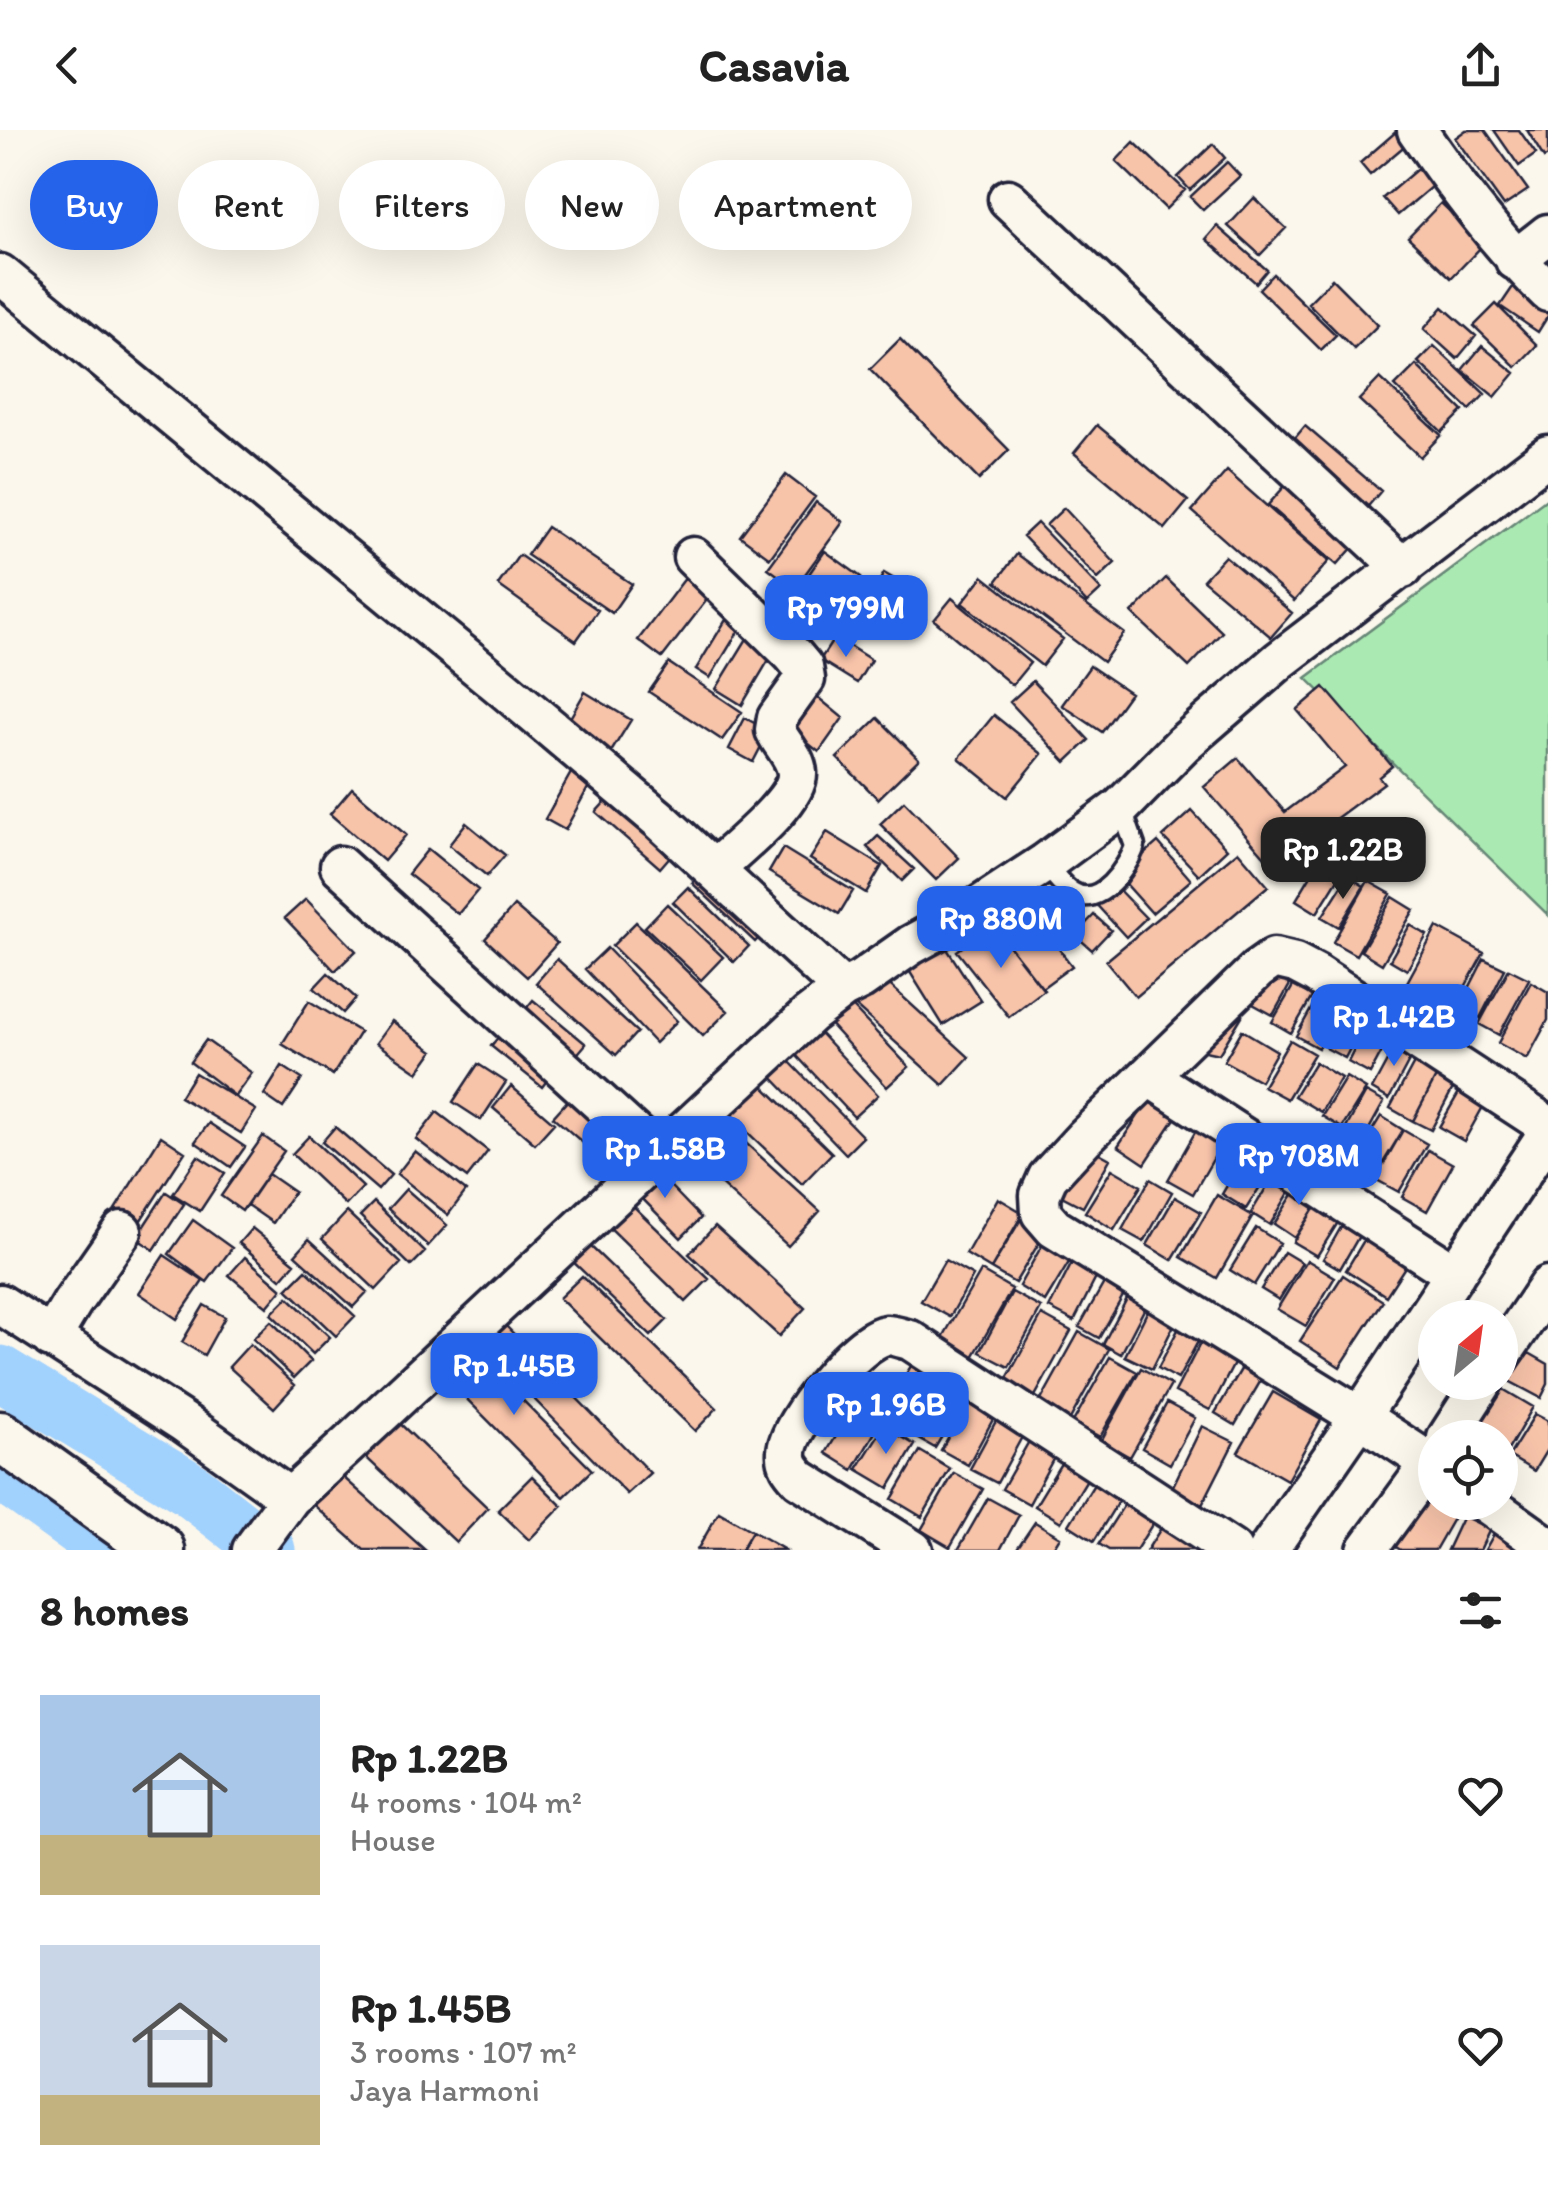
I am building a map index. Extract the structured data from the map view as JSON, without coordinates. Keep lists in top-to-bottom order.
{
  "north": "top right",
  "page": {
    "header": "Casavia",
    "chip": [
      "Buy",
      "Rent",
      "Filters",
      "New",
      "Apartment"
    ],
    "price": [
      "Rp 799M",
      "Rp 1.22B",
      "Rp 880M",
      "Rp 1.42B",
      "Rp 1.58B",
      "Rp 708M",
      "Rp 1.45B",
      "Rp 1.96B"
    ],
    "heading": "8 homes",
    "list": [
      {
        "name": "Rp 1.22B",
        "note": "4 rooms · 104 m² · House"
      },
      {
        "name": "Rp 1.45B",
        "note": "3 rooms · 107 m² · Jaya Harmoni"
      }
    ]
  }
}
